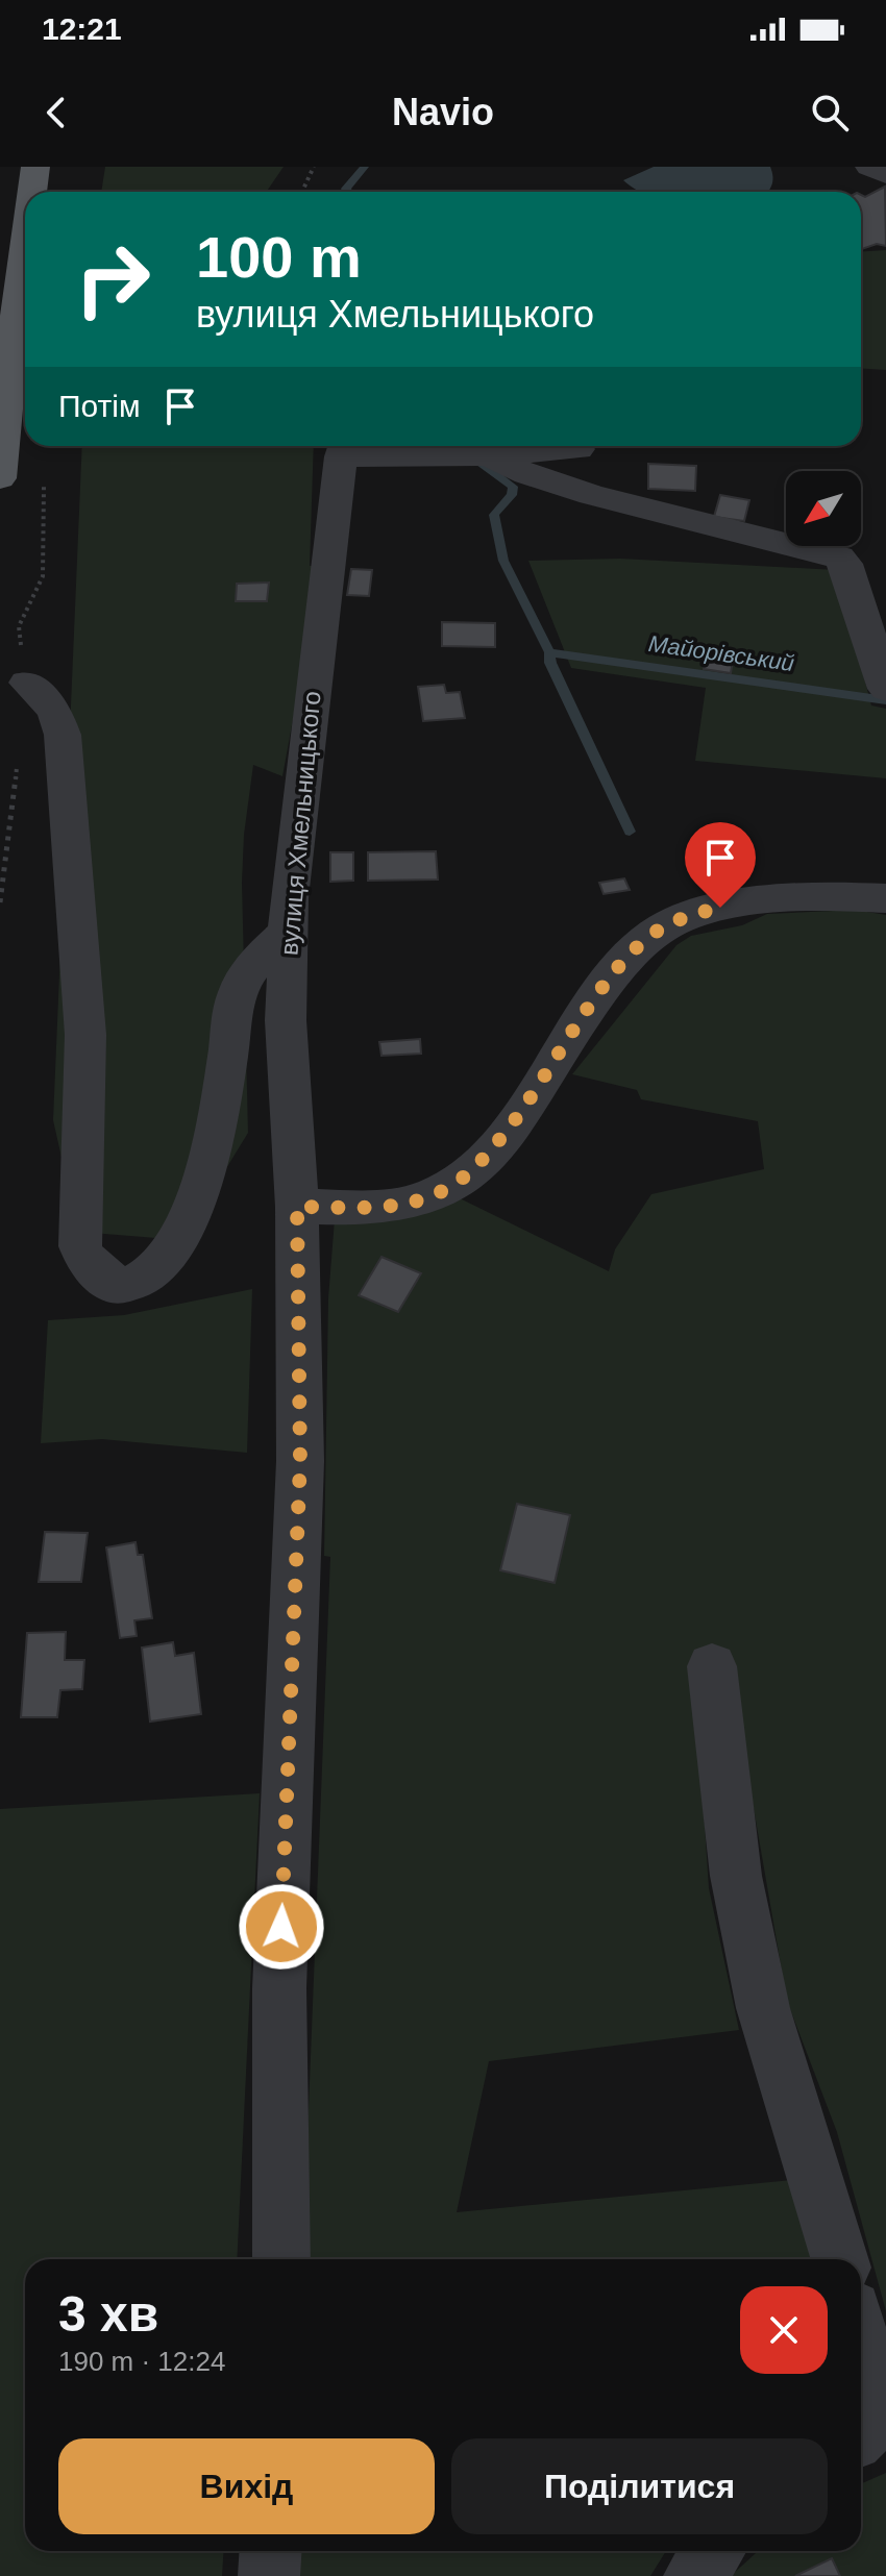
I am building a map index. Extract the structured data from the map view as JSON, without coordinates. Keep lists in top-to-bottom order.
{
  "streets": {
    "street": ["вулиця Хмельницького"]
  },
  "water": ["Майорівський"],
  "north": "bottom left",
  "page": {
    "status": "12:21",
    "header": "Navio",
    "turn": ["100 m", "вулиця Хмельницького"],
    "then": "Потім",
    "heading": ["3 хв", "190 m · 12:24"],
    "buttons": ["Вихід", "Поділитися"]
  }
}
